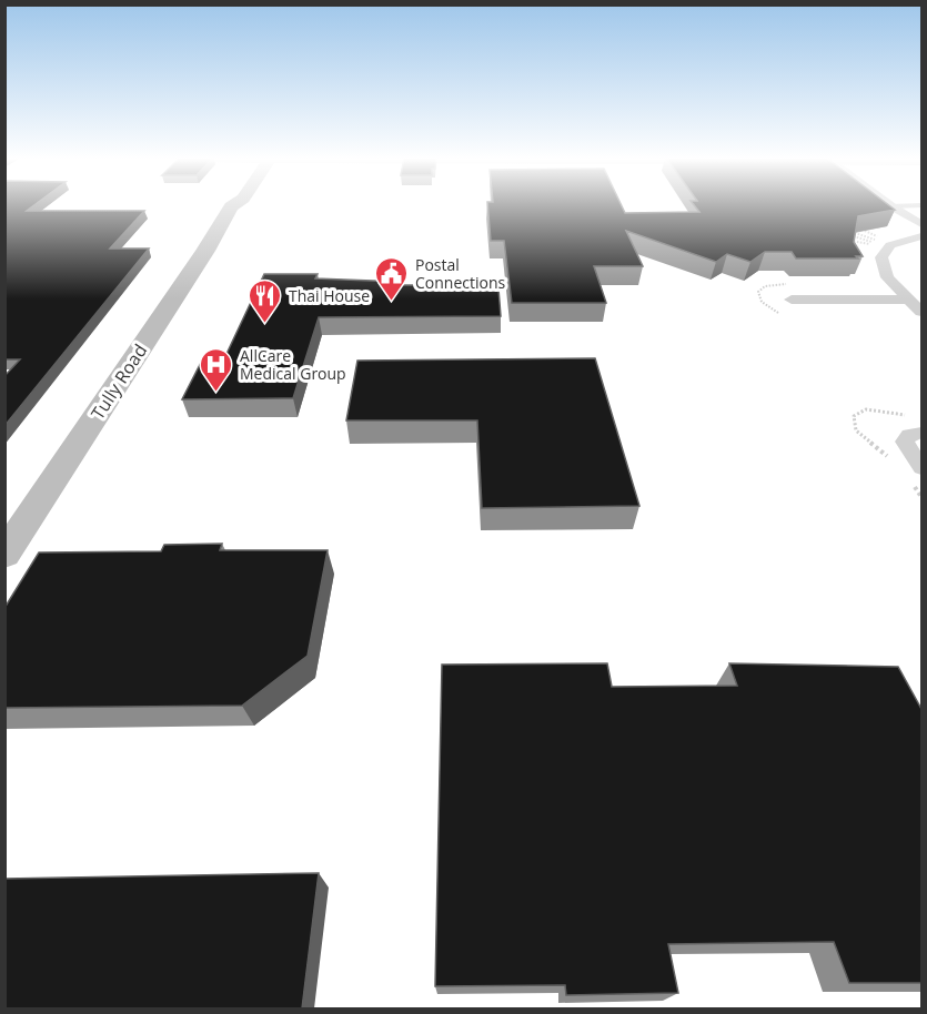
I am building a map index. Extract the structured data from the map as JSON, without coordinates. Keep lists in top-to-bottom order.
{
  "streets": {
    "main road": ["Tully Road"]
  },
  "places": {
    "public building": ["Postal Connections"],
    "restaurant": ["Thai House"],
    "hospital": ["AllCare Medical Group"]
  }
}
